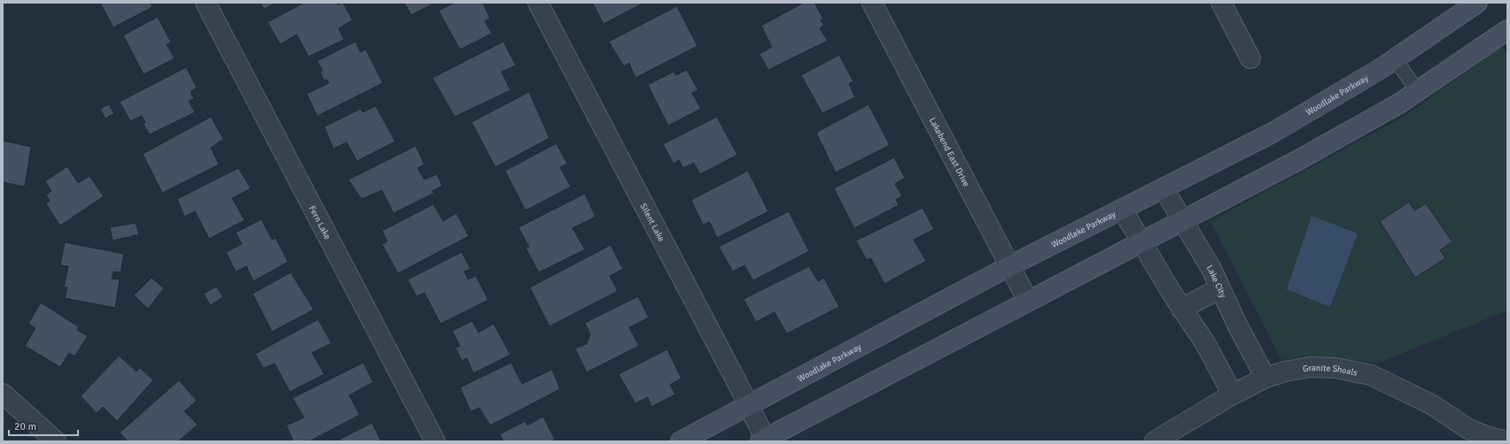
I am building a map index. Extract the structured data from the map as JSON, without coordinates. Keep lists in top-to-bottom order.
{
  "streets": {
    "street": [
      "Woodlake Parkway",
      "Lakebend East Drive",
      "Fern Lake",
      "Silent Lake",
      "Lake City",
      "Granite Shoals"
    ]
  },
  "crossings": [
    ["Woodlake Parkway", "Lakebend East Drive"],
    ["Woodlake Parkway", "Silent Lake"],
    ["Woodlake Parkway", "Lake City"],
    ["Lake City", "Granite Shoals"]
  ],
  "scale_bar": "20 m"
}
